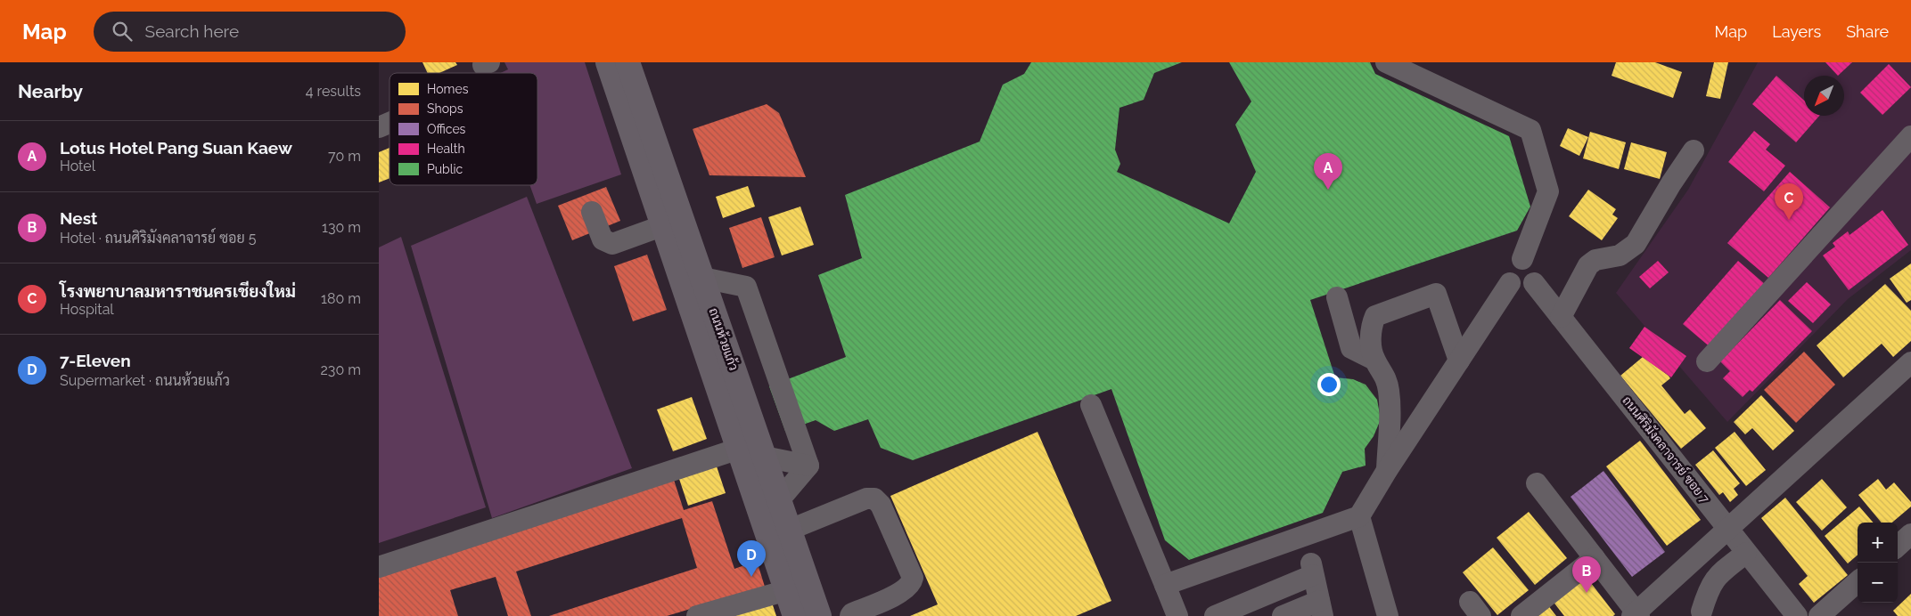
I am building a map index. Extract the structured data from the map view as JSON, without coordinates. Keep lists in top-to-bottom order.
{
  "streets": {
    "main road": ["ถนนห้วยแก้ว"],
    "street": ["ถนนศิริมังคลาจารย์ ซอย 7"]
  },
  "legend": [
    "Homes",
    "Shops",
    "Offices",
    "Health",
    "Public"
  ],
  "north": "bottom left",
  "page": {
    "header": "Map",
    "search": "Search here",
    "nav": ["Map", "Layers", "Share"],
    "heading": ["Nearby", "4 results"],
    "list": [
      {
        "mark": "A",
        "name": "Lotus Hotel Pang Suan Kaew",
        "note": "Hotel",
        "value": "70 m"
      },
      {
        "mark": "B",
        "name": "Nest",
        "note": "Hotel · ถนนศิริมังคลาจารย์ ซอย 5",
        "value": "130 m"
      },
      {
        "mark": "C",
        "name": "โรงพยาบาลมหาราชนครเชียงใหม่",
        "note": "Hospital",
        "value": "180 m"
      },
      {
        "mark": "D",
        "name": "7-Eleven",
        "note": "Supermarket · ถนนห้วยแก้ว",
        "value": "230 m"
      }
    ],
    "pins": [
      "A",
      "C",
      "D",
      "B"
    ],
    "map_buttons": ["+", "−"]
  }
}
